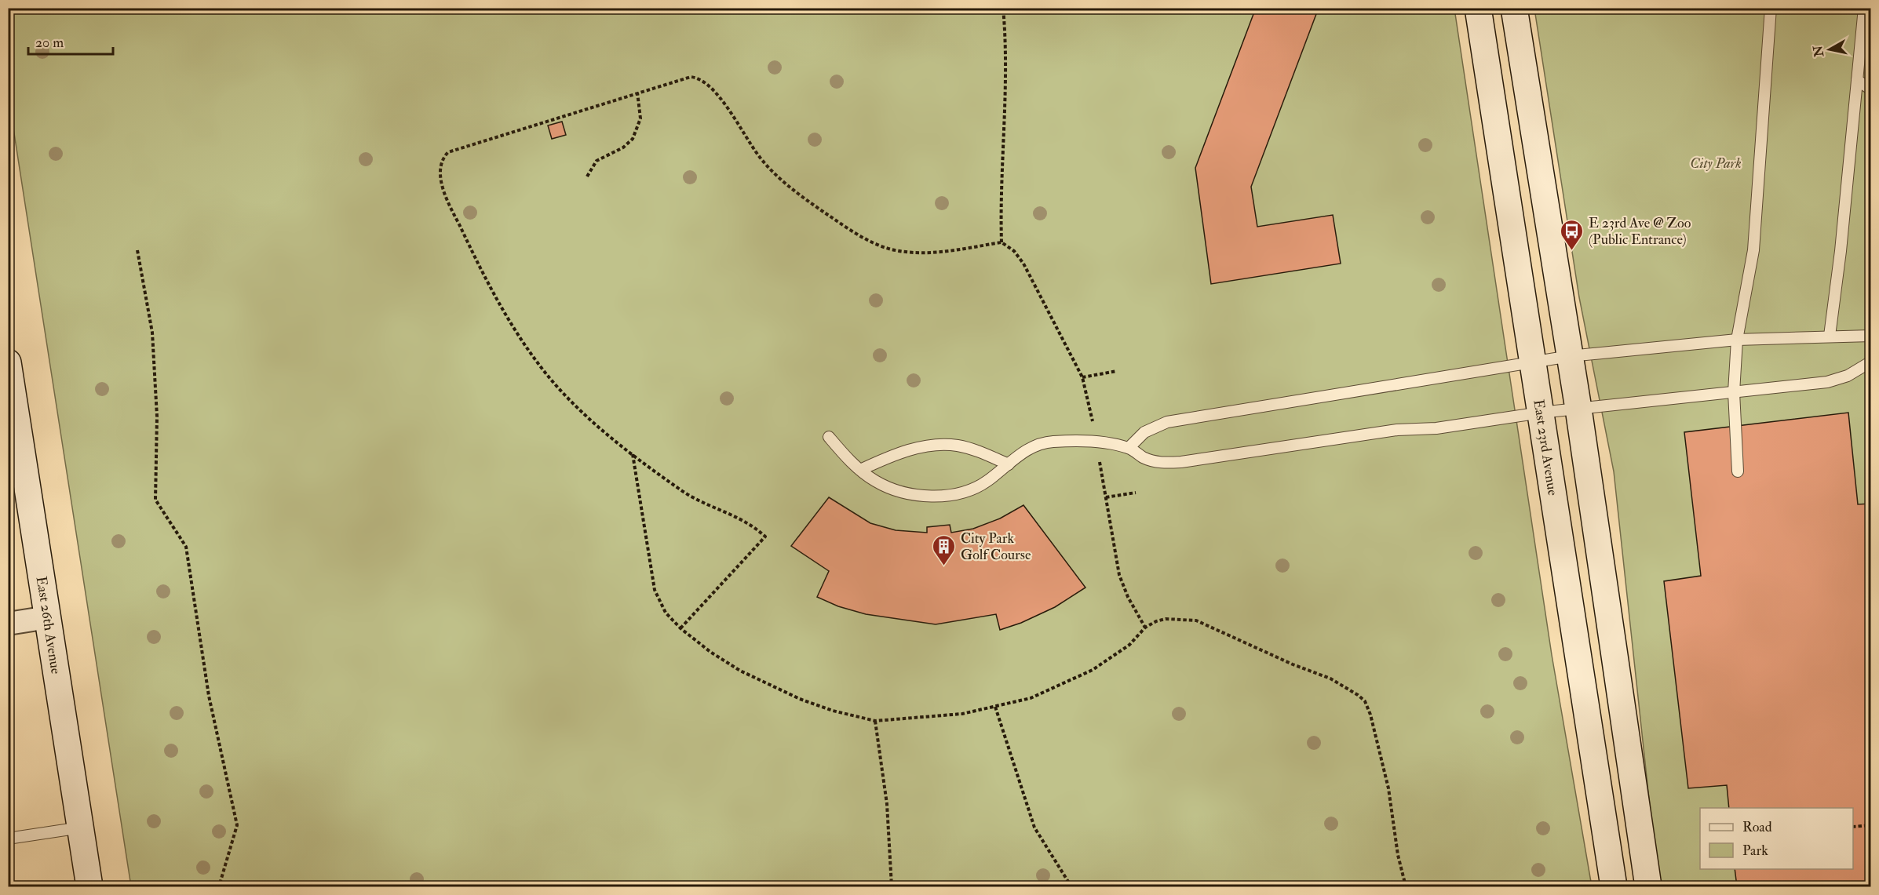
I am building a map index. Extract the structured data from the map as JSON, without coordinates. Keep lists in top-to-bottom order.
{
  "streets": {
    "main road": ["East 23rd Avenue", "East 26th Avenue"]
  },
  "parks": ["City Park"],
  "places": {
    "bus stop": ["E 23rd Ave @ Zoo (Public Entrance)"],
    "building": ["City Park Golf Course"]
  },
  "legend": ["Road", "Park"],
  "scale_bar": "20 m",
  "north": "left"
}
